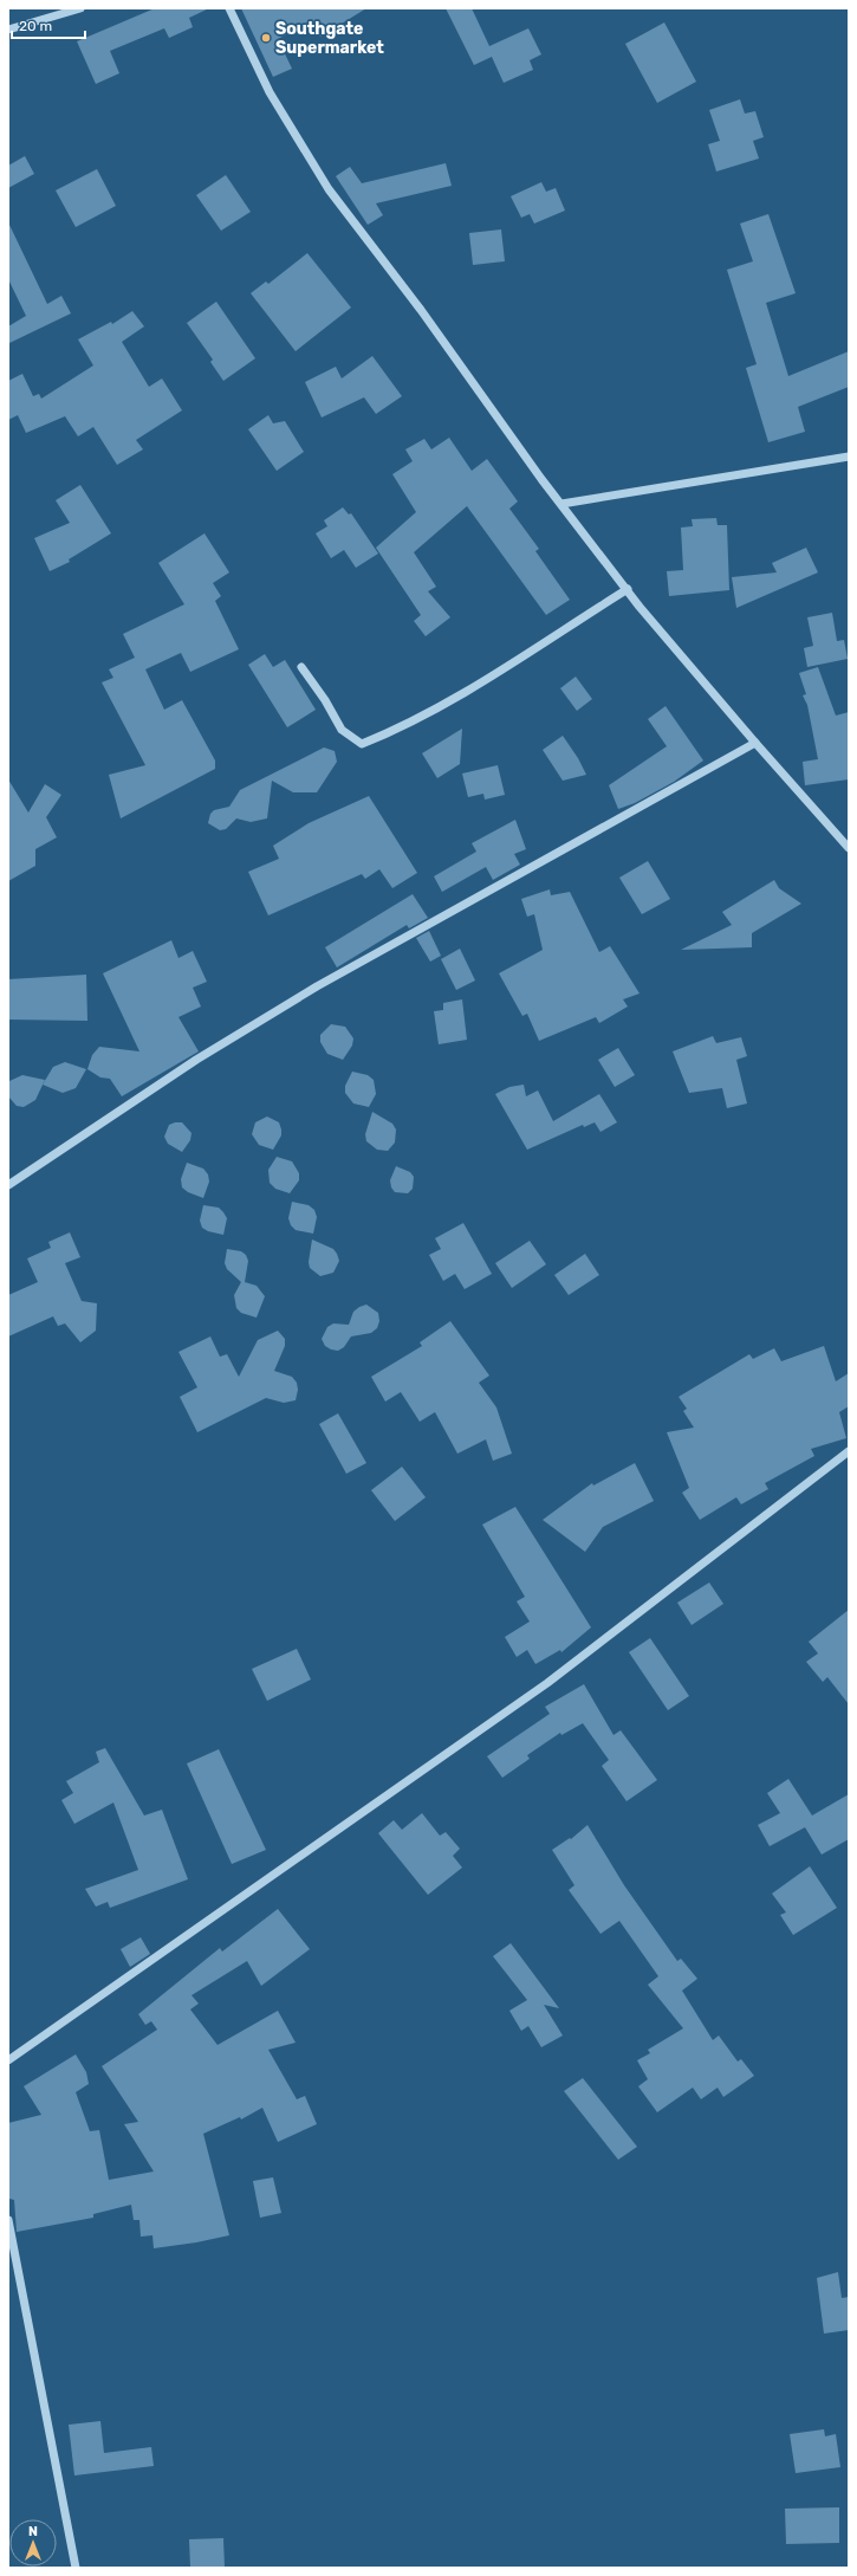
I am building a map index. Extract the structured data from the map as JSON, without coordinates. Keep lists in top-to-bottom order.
{
  "places": ["Southgate Supermarket"],
  "scale_bar": "20 m",
  "north": "top"
}
